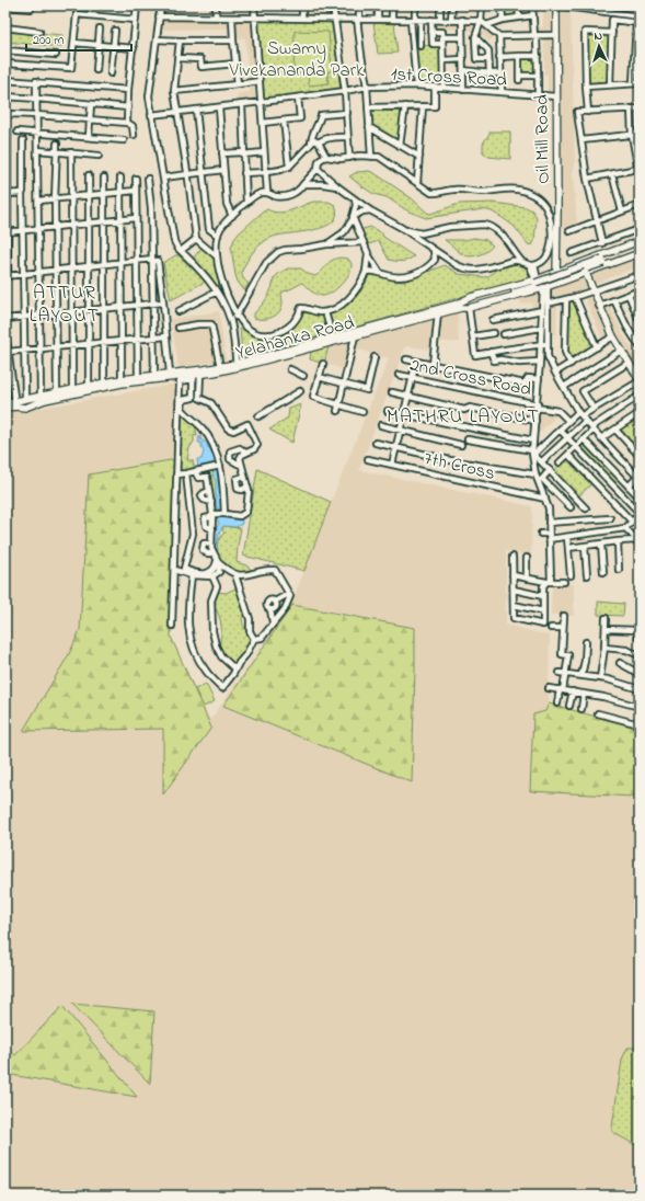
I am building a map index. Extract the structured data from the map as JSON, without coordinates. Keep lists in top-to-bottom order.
{
  "streets": {
    "main road": ["Oil Mill Road", "Yelahanka Road"],
    "street": ["1st Cross Road", "2nd Cross Road", "7th Cross"]
  },
  "crossings": [
    ["1st Cross Road", "Oil Mill Road"],
    ["Oil Mill Road", "Yelahanka Road"]
  ],
  "districts": ["ATTUR LAYOUT", "MATHRU LAYOUT"],
  "parks": ["Swamy Vivekananda Park"],
  "scale_bar": "200 m",
  "north": "top"
}
